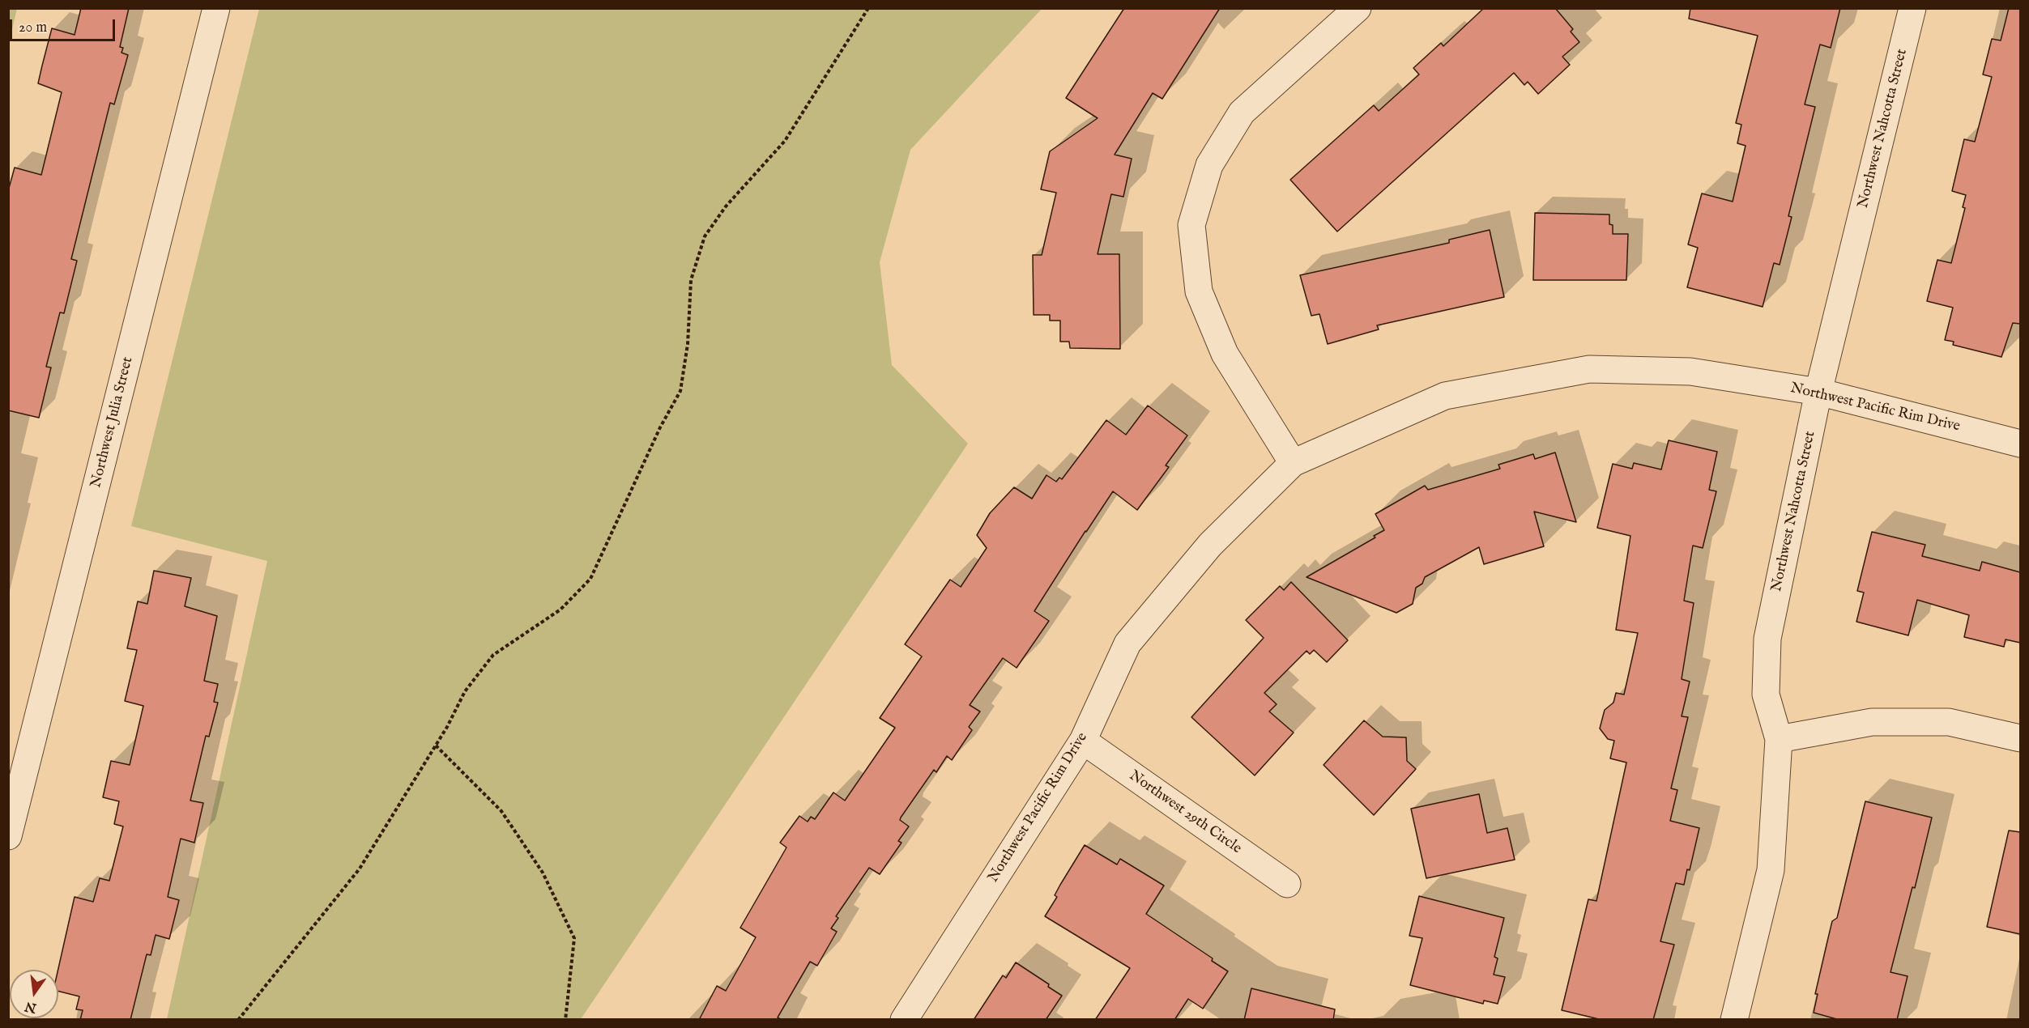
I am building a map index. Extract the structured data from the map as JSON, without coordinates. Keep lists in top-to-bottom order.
{
  "streets": {
    "street": [
      "Northwest Nahcotta Street",
      "Northwest Pacific Rim Drive",
      "Northwest Julia Street",
      "Northwest 29th Circle"
    ]
  },
  "crossings": [
    ["Northwest Nahcotta Street", "Northwest Pacific Rim Drive"],
    ["Northwest Pacific Rim Drive", "Northwest 29th Circle"]
  ],
  "scale_bar": "20 m",
  "north": "bottom"
}
